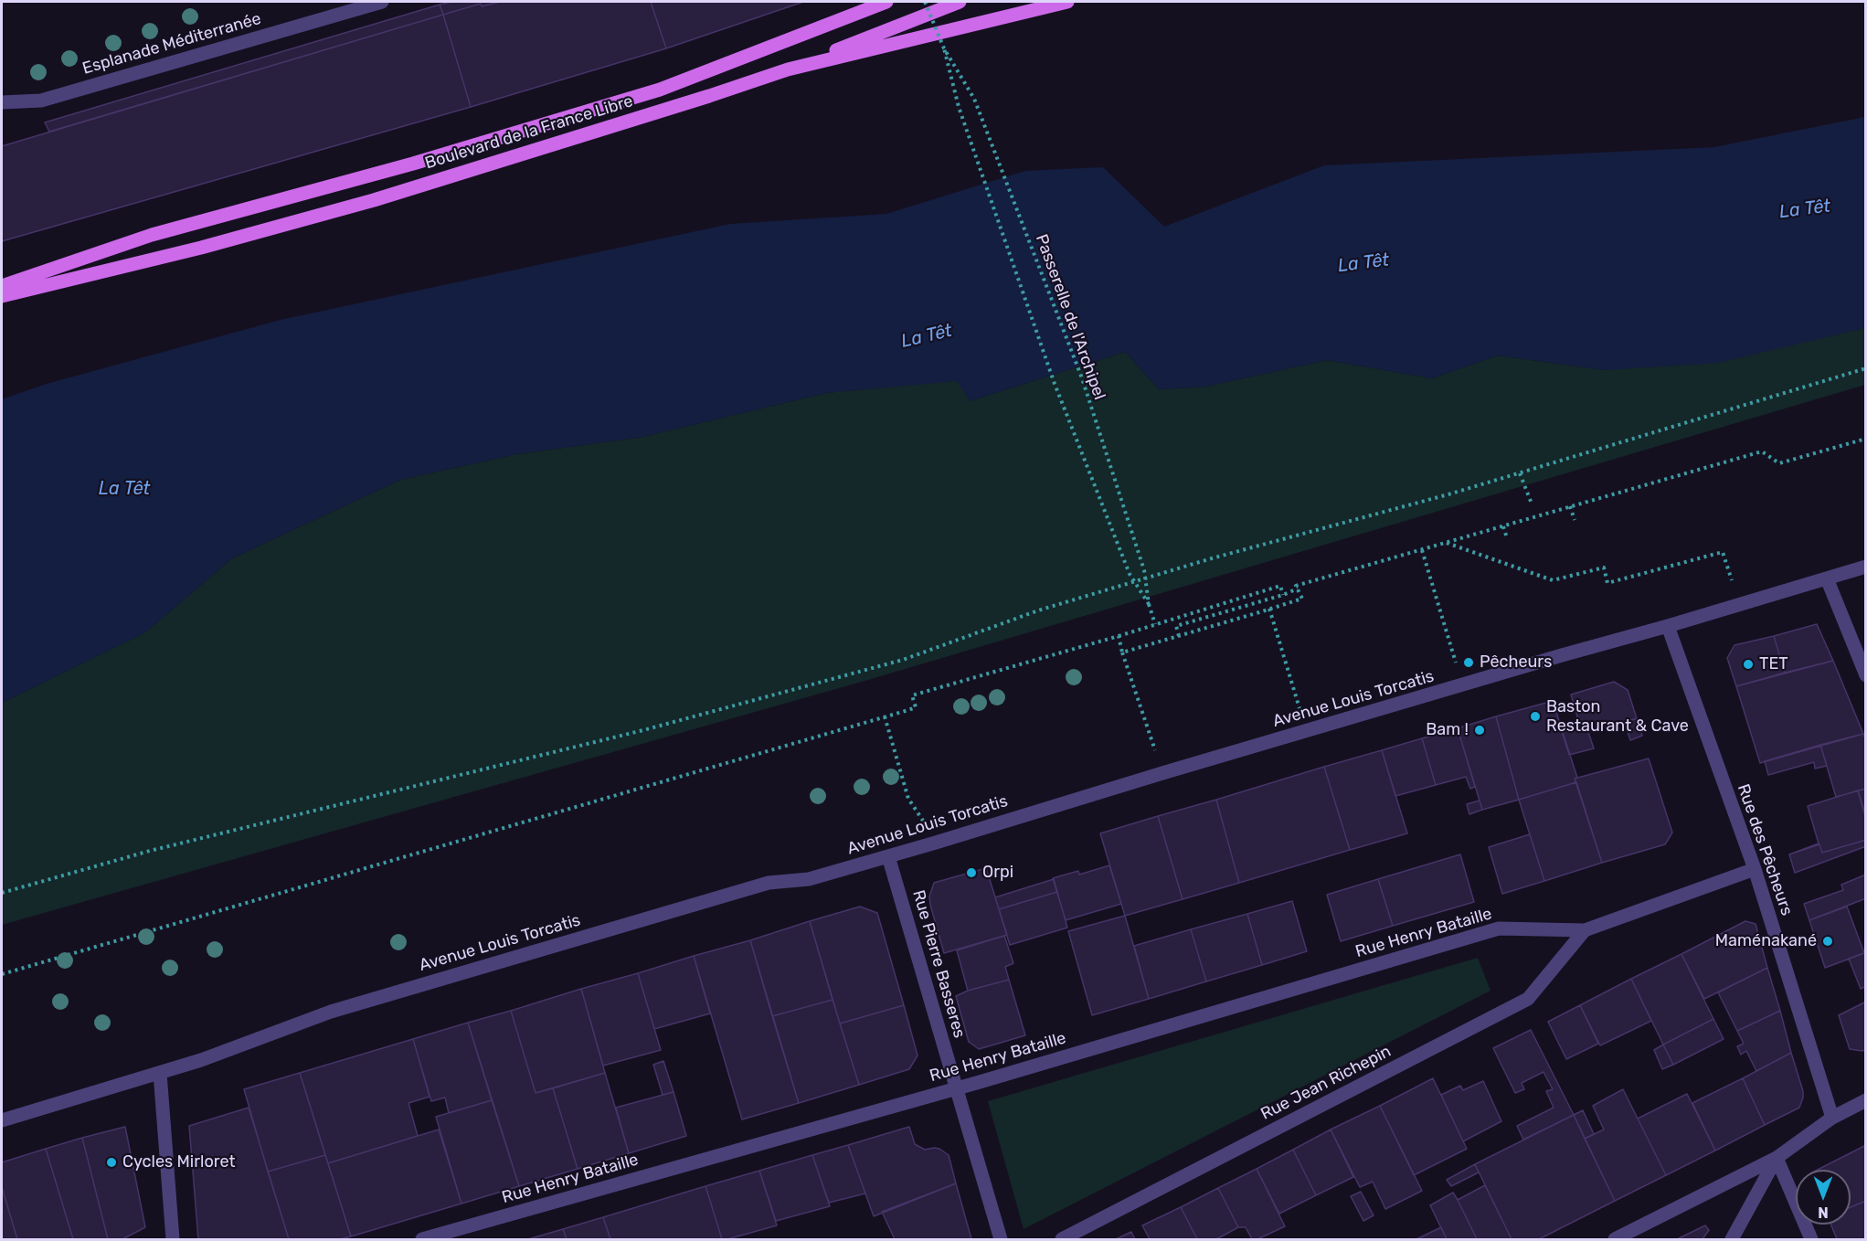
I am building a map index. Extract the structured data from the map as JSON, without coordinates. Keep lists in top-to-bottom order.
{
  "streets": {
    "main road": ["Boulevard de la France Libre"],
    "street": [
      "Esplanade Méditerranée",
      "Avenue Louis Torcatis",
      "Rue des Pêcheurs",
      "Rue Henry Bataille",
      "Rue Pierre Basseres",
      "Rue Jean Richepin"
    ],
    "path": ["Passerelle de l'Archipel"]
  },
  "crossings": [
    ["Avenue Louis Torcatis", "Rue des Pêcheurs"],
    ["Avenue Louis Torcatis", "Rue Pierre Basseres"],
    ["Rue Henry Bataille", "Rue Pierre Basseres"],
    ["Rue Henry Bataille", "Rue Jean Richepin"]
  ],
  "water": ["La Têt"],
  "places": [
    "Pêcheurs",
    "TET",
    "Baston Restaurant & Cave",
    "Bam !",
    "Orpi",
    "Maménakané",
    "Cycles Mirloret"
  ],
  "north": "bottom"
}
